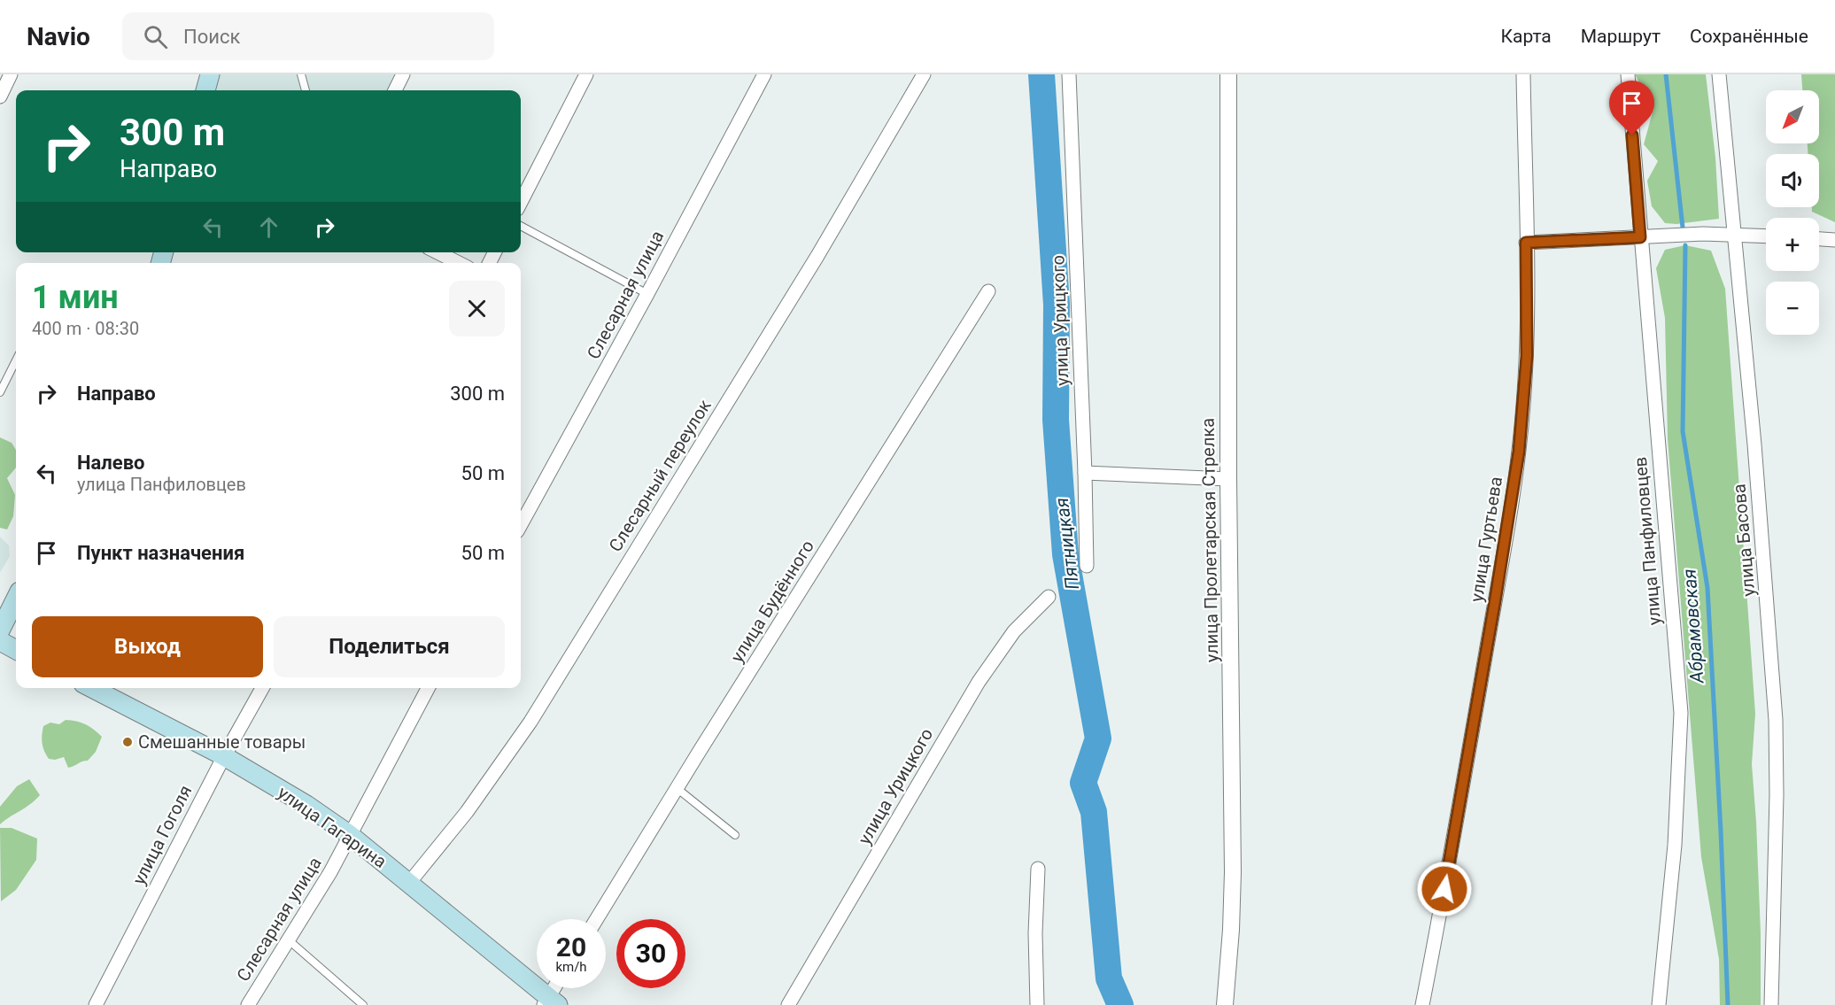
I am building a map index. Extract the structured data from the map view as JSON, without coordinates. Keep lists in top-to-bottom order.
{
  "streets": {
    "main road": ["улица Гагарина"],
    "street": [
      "Слесарная улица",
      "улица Урицкого",
      "Слесарный переулок",
      "улица Гуртьева",
      "улица Пролетарская Стрелка",
      "улица Басова",
      "улица Панфиловцев",
      "улица Будённого",
      "улица Гоголя"
    ]
  },
  "crossings": [
    ["Слесарная улица", "улица Гагарина"],
    ["Слесарный переулок", "улица Гагарина"],
    ["улица Гагарина", "улица Гоголя"]
  ],
  "water": ["Пятницкая", "Абрамовская"],
  "places": ["Смешанные товары"],
  "north": "bottom left",
  "page": {
    "header": "Navio",
    "search": "Поиск",
    "nav": ["Карта", "Маршрут", "Сохранённые"],
    "map_buttons": ["+", "−"],
    "turn": ["300 m", "Направо"],
    "heading": ["1 мин", "400 m · 08:30"],
    "list": [
      {
        "name": "Направо",
        "value": "300 m"
      },
      {
        "name": "Налево",
        "note": "улица Панфиловцев",
        "value": "50 m"
      },
      {
        "name": "Пункт назначения",
        "value": "50 m"
      }
    ],
    "buttons": ["Выход", "Поделиться"],
    "speed": "20 km/h",
    "limit": "30"
  }
}
